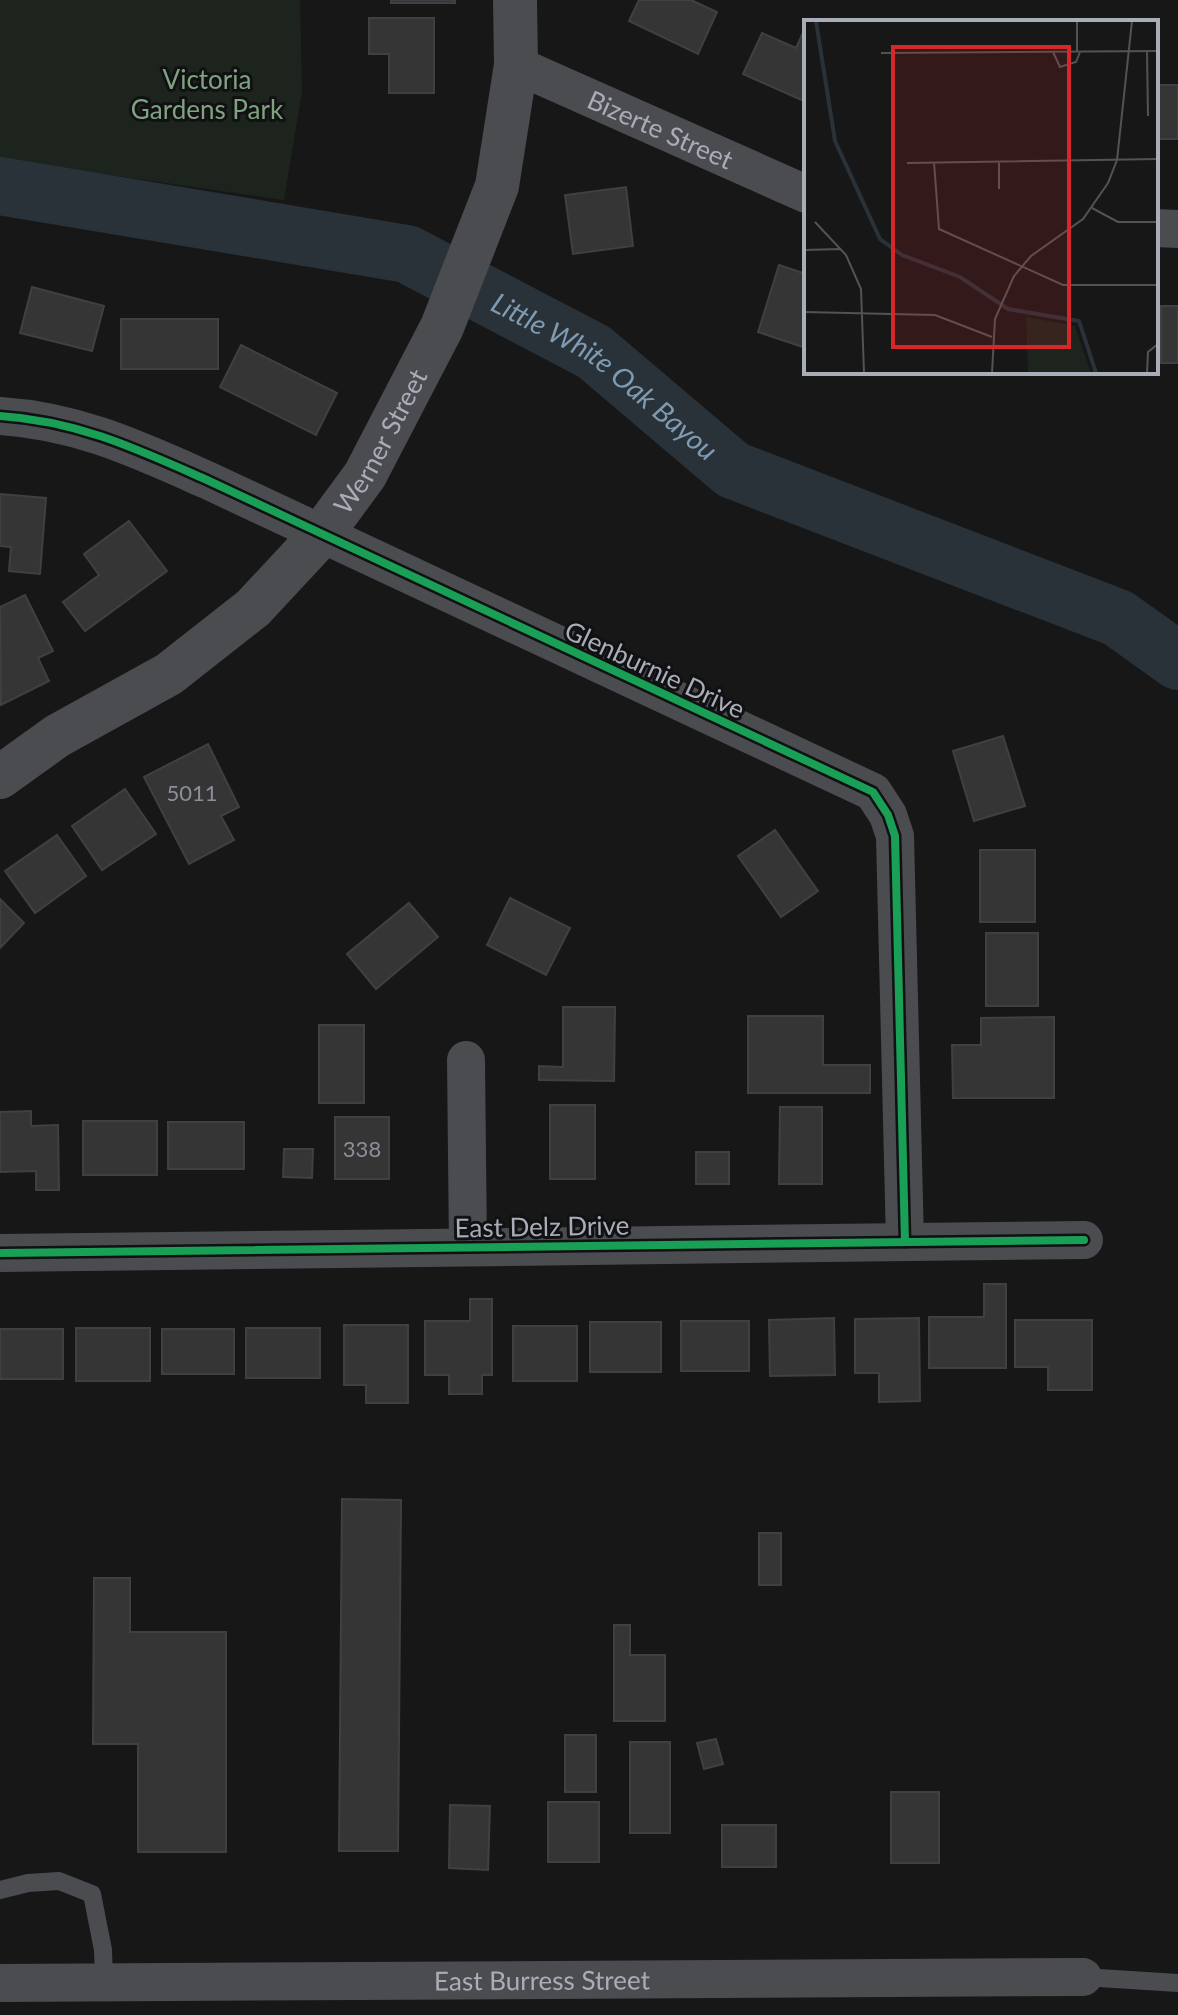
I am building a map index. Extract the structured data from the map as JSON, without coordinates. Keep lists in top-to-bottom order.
{
  "streets": {
    "street": [
      "Bizerte Street",
      "Werner Street",
      "Glenburnie Drive",
      "East Delz Drive",
      "East Burress Street"
    ]
  },
  "crossings": [
    ["Bizerte Street", "Werner Street"],
    ["Werner Street", "Glenburnie Drive"],
    ["Glenburnie Drive", "East Delz Drive"]
  ],
  "water": ["Little White Oak Bayou"],
  "parks": ["Victoria Gardens Park"],
  "house_numbers": ["5011", "338"]
}
